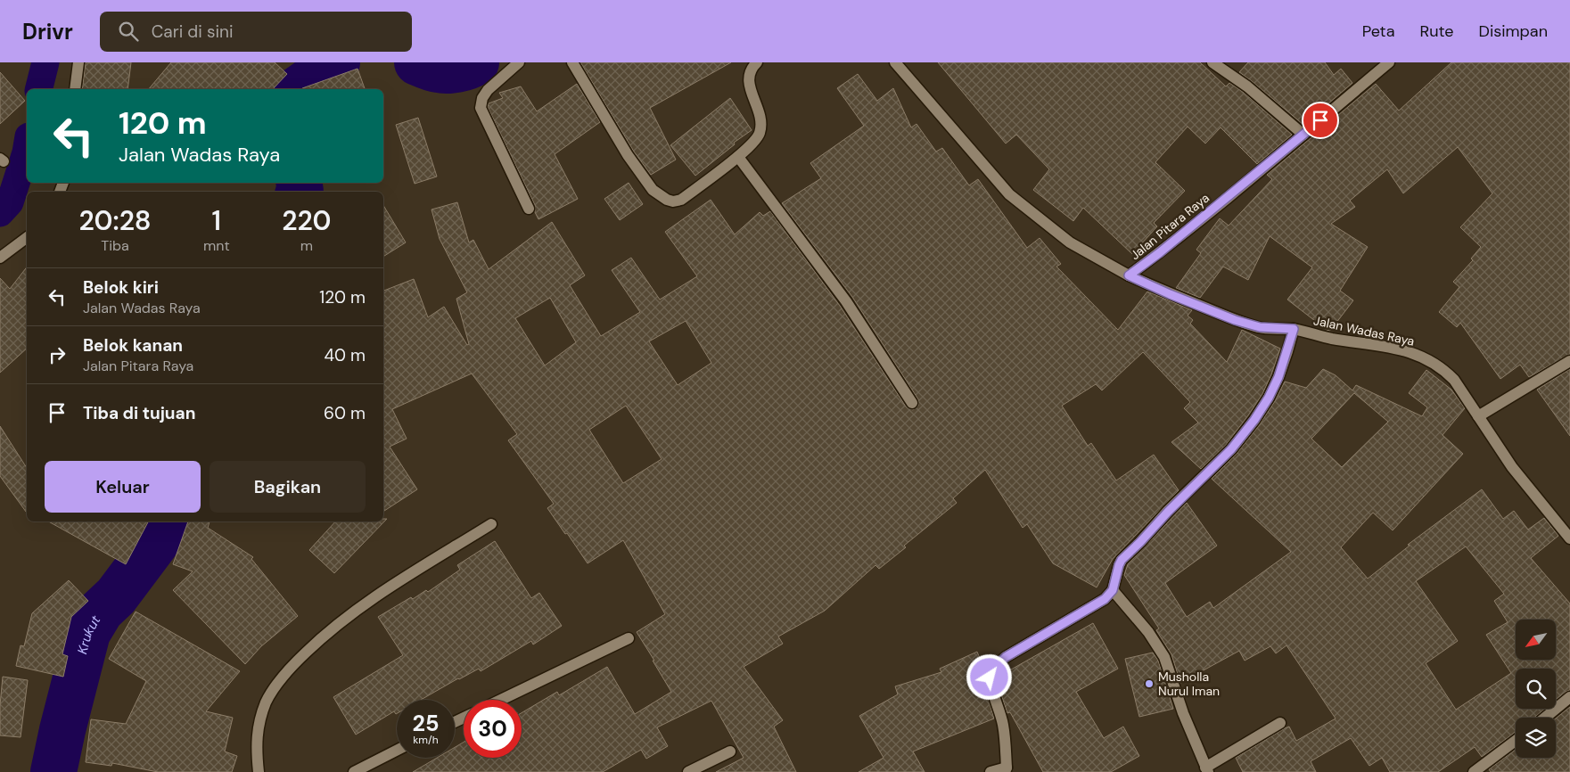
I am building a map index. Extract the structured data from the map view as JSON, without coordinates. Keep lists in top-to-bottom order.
{
  "streets": {
    "street": ["Jalan Pitara Raya", "Jalan Wadas Raya"]
  },
  "crossings": [
    ["Jalan Pitara Raya", "Jalan Wadas Raya"]
  ],
  "water": ["Krukut"],
  "places": ["Musholla Nurul Iman"],
  "north": "bottom left",
  "page": {
    "header": "Drivr",
    "search": "Cari di sini",
    "nav": ["Peta", "Rute", "Disimpan"],
    "turn": ["120 m", "Jalan Wadas Raya"],
    "eta": [
      "20:28",
      "Tiba",
      "1",
      "mnt",
      "220",
      "m"
    ],
    "list": [
      {
        "name": "Belok kiri",
        "note": "Jalan Wadas Raya",
        "value": "120 m"
      },
      {
        "name": "Belok kanan",
        "note": "Jalan Pitara Raya",
        "value": "40 m"
      },
      {
        "name": "Tiba di tujuan",
        "value": "60 m"
      }
    ],
    "buttons": ["Keluar", "Bagikan"],
    "speed": "25 km/h",
    "limit": "30"
  }
}
